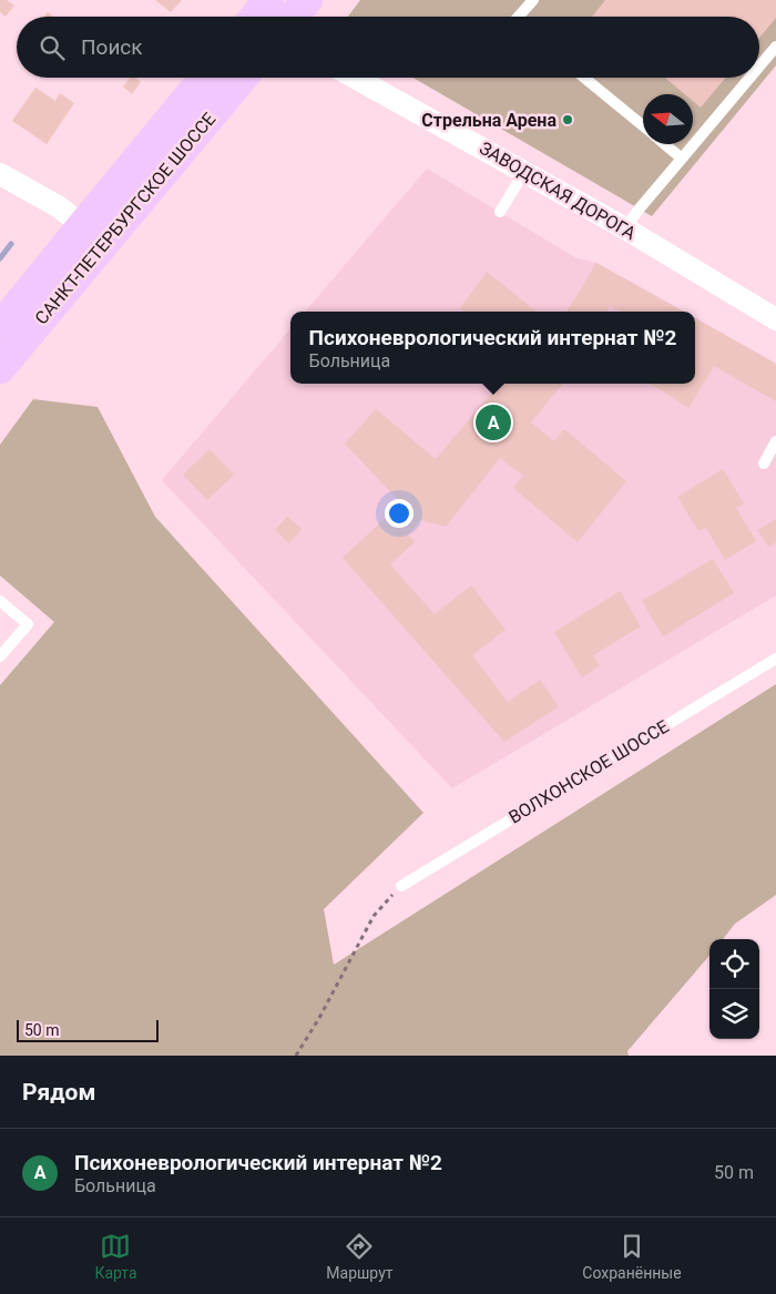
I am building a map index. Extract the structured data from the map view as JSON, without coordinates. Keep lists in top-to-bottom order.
{
  "streets": {
    "main road": ["САНКТ-ПЕТЕРБУРГСКОЕ ШОССЕ"],
    "street": ["ЗАВОДСКАЯ ДОРОГА"],
    "lane": ["ВОЛХОНСКОЕ ШОССЕ"]
  },
  "places": ["Стрельна Арена"],
  "scale_bar": "50 m",
  "north": "left",
  "page": {
    "search": "Поиск",
    "popup": ["Психоневрологический интернат №2", "Больница"],
    "pins": "A",
    "scale": "50 m",
    "heading": "Рядом",
    "list": [
      {
        "mark": "A",
        "name": "Психоневрологический интернат №2",
        "note": "Больница",
        "value": "50 m"
      }
    ],
    "nav": ["Карта", "Маршрут", "Сохранённые"]
  }
}
